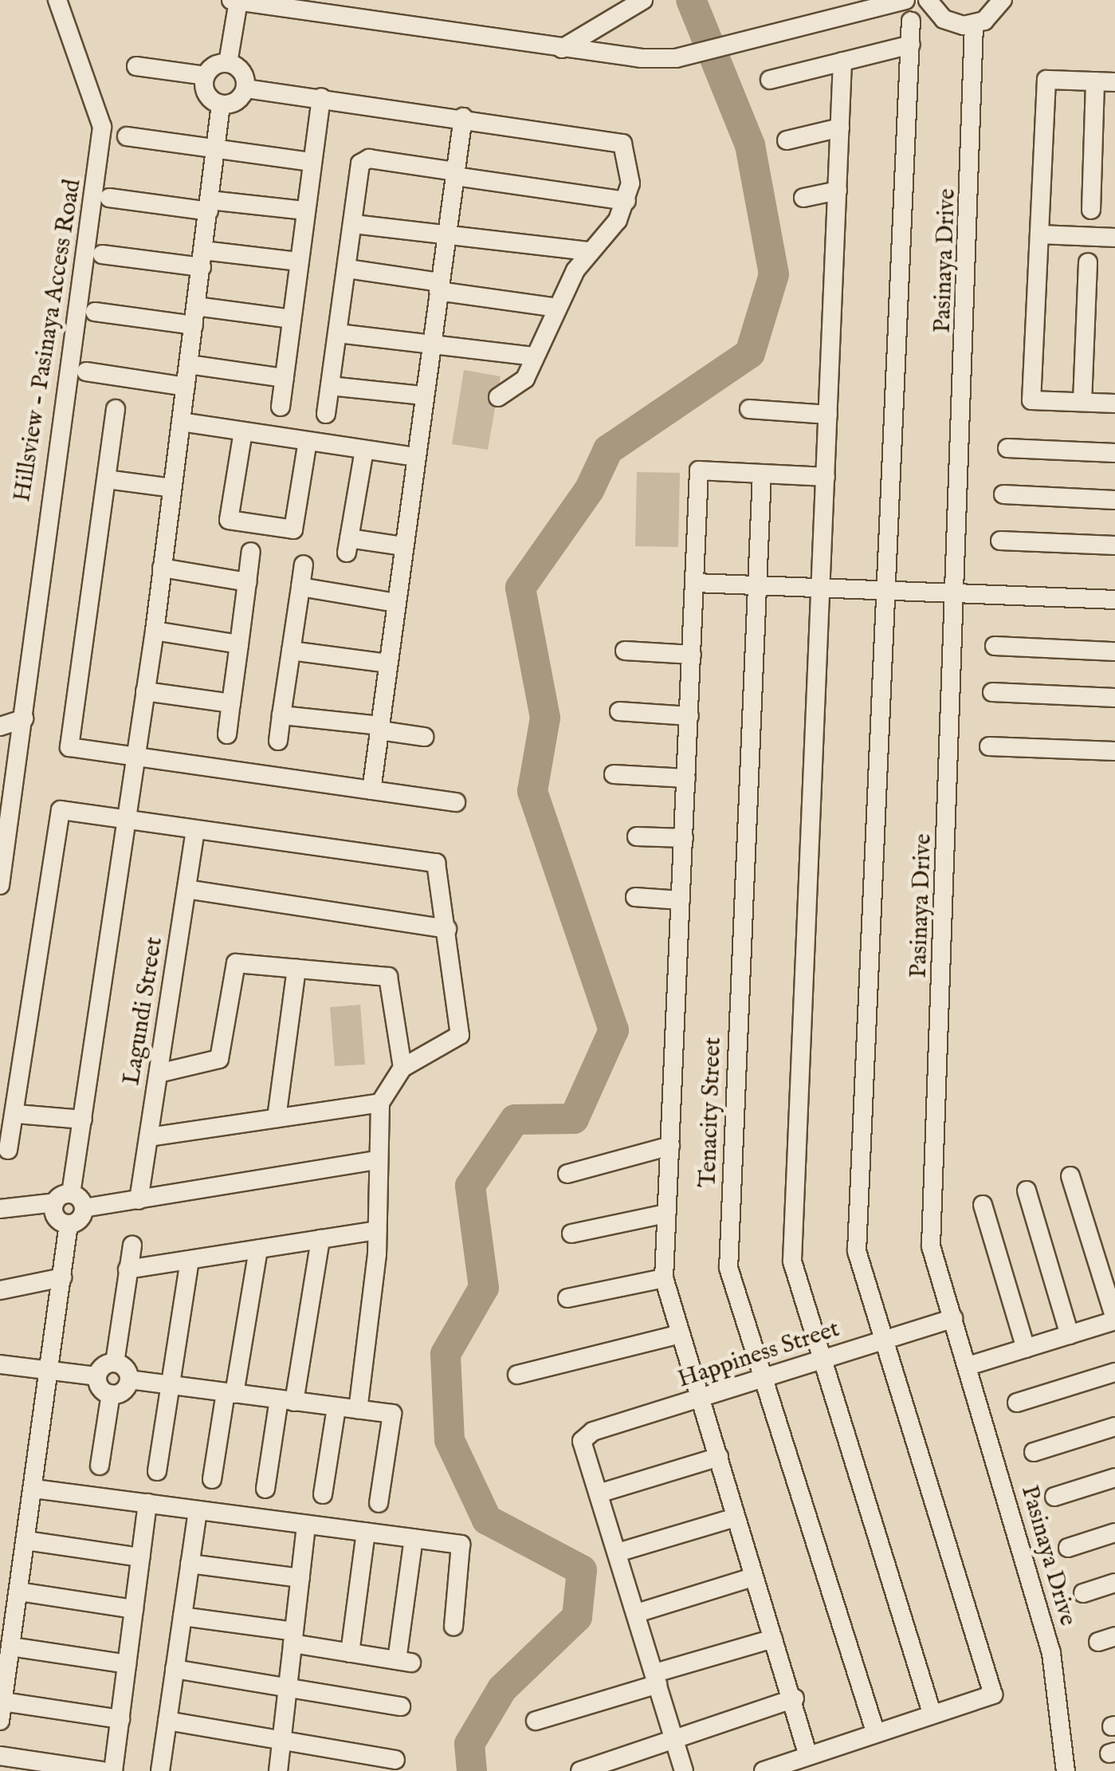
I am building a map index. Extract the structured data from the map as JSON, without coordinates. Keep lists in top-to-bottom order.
{
  "streets": {
    "street": [
      "Pasinaya Drive",
      "Hillsview - Pasinaya Access Road",
      "Lagundi Street",
      "Tenacity Street",
      "Happiness Street"
    ]
  },
  "crossings": [
    ["Pasinaya Drive", "Happiness Street"],
    ["Tenacity Street", "Happiness Street"]
  ]
}
